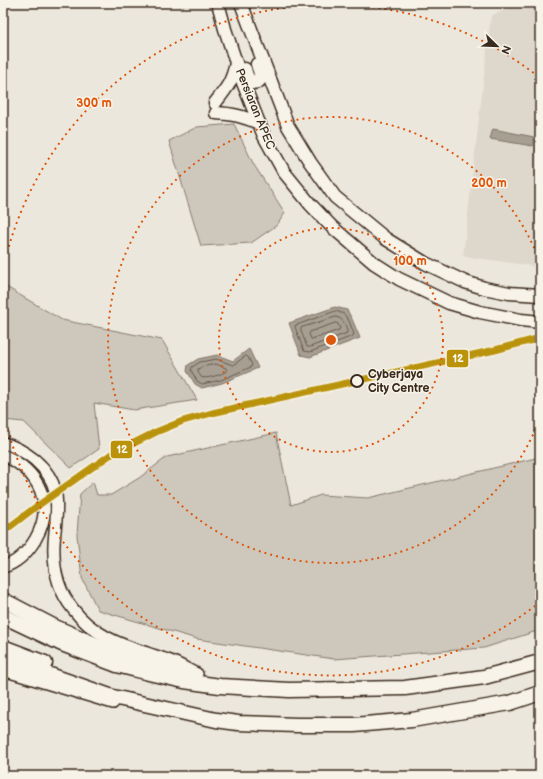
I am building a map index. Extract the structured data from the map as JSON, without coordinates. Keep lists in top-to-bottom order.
{
  "streets": {
    "main road": ["Persiaran APEC"]
  },
  "places": ["Cyberjaya City Centre"],
  "lines": ["transit line 12"],
  "north": "bottom right",
  "rings": ["300 m", "200 m", "100 m"]
}
